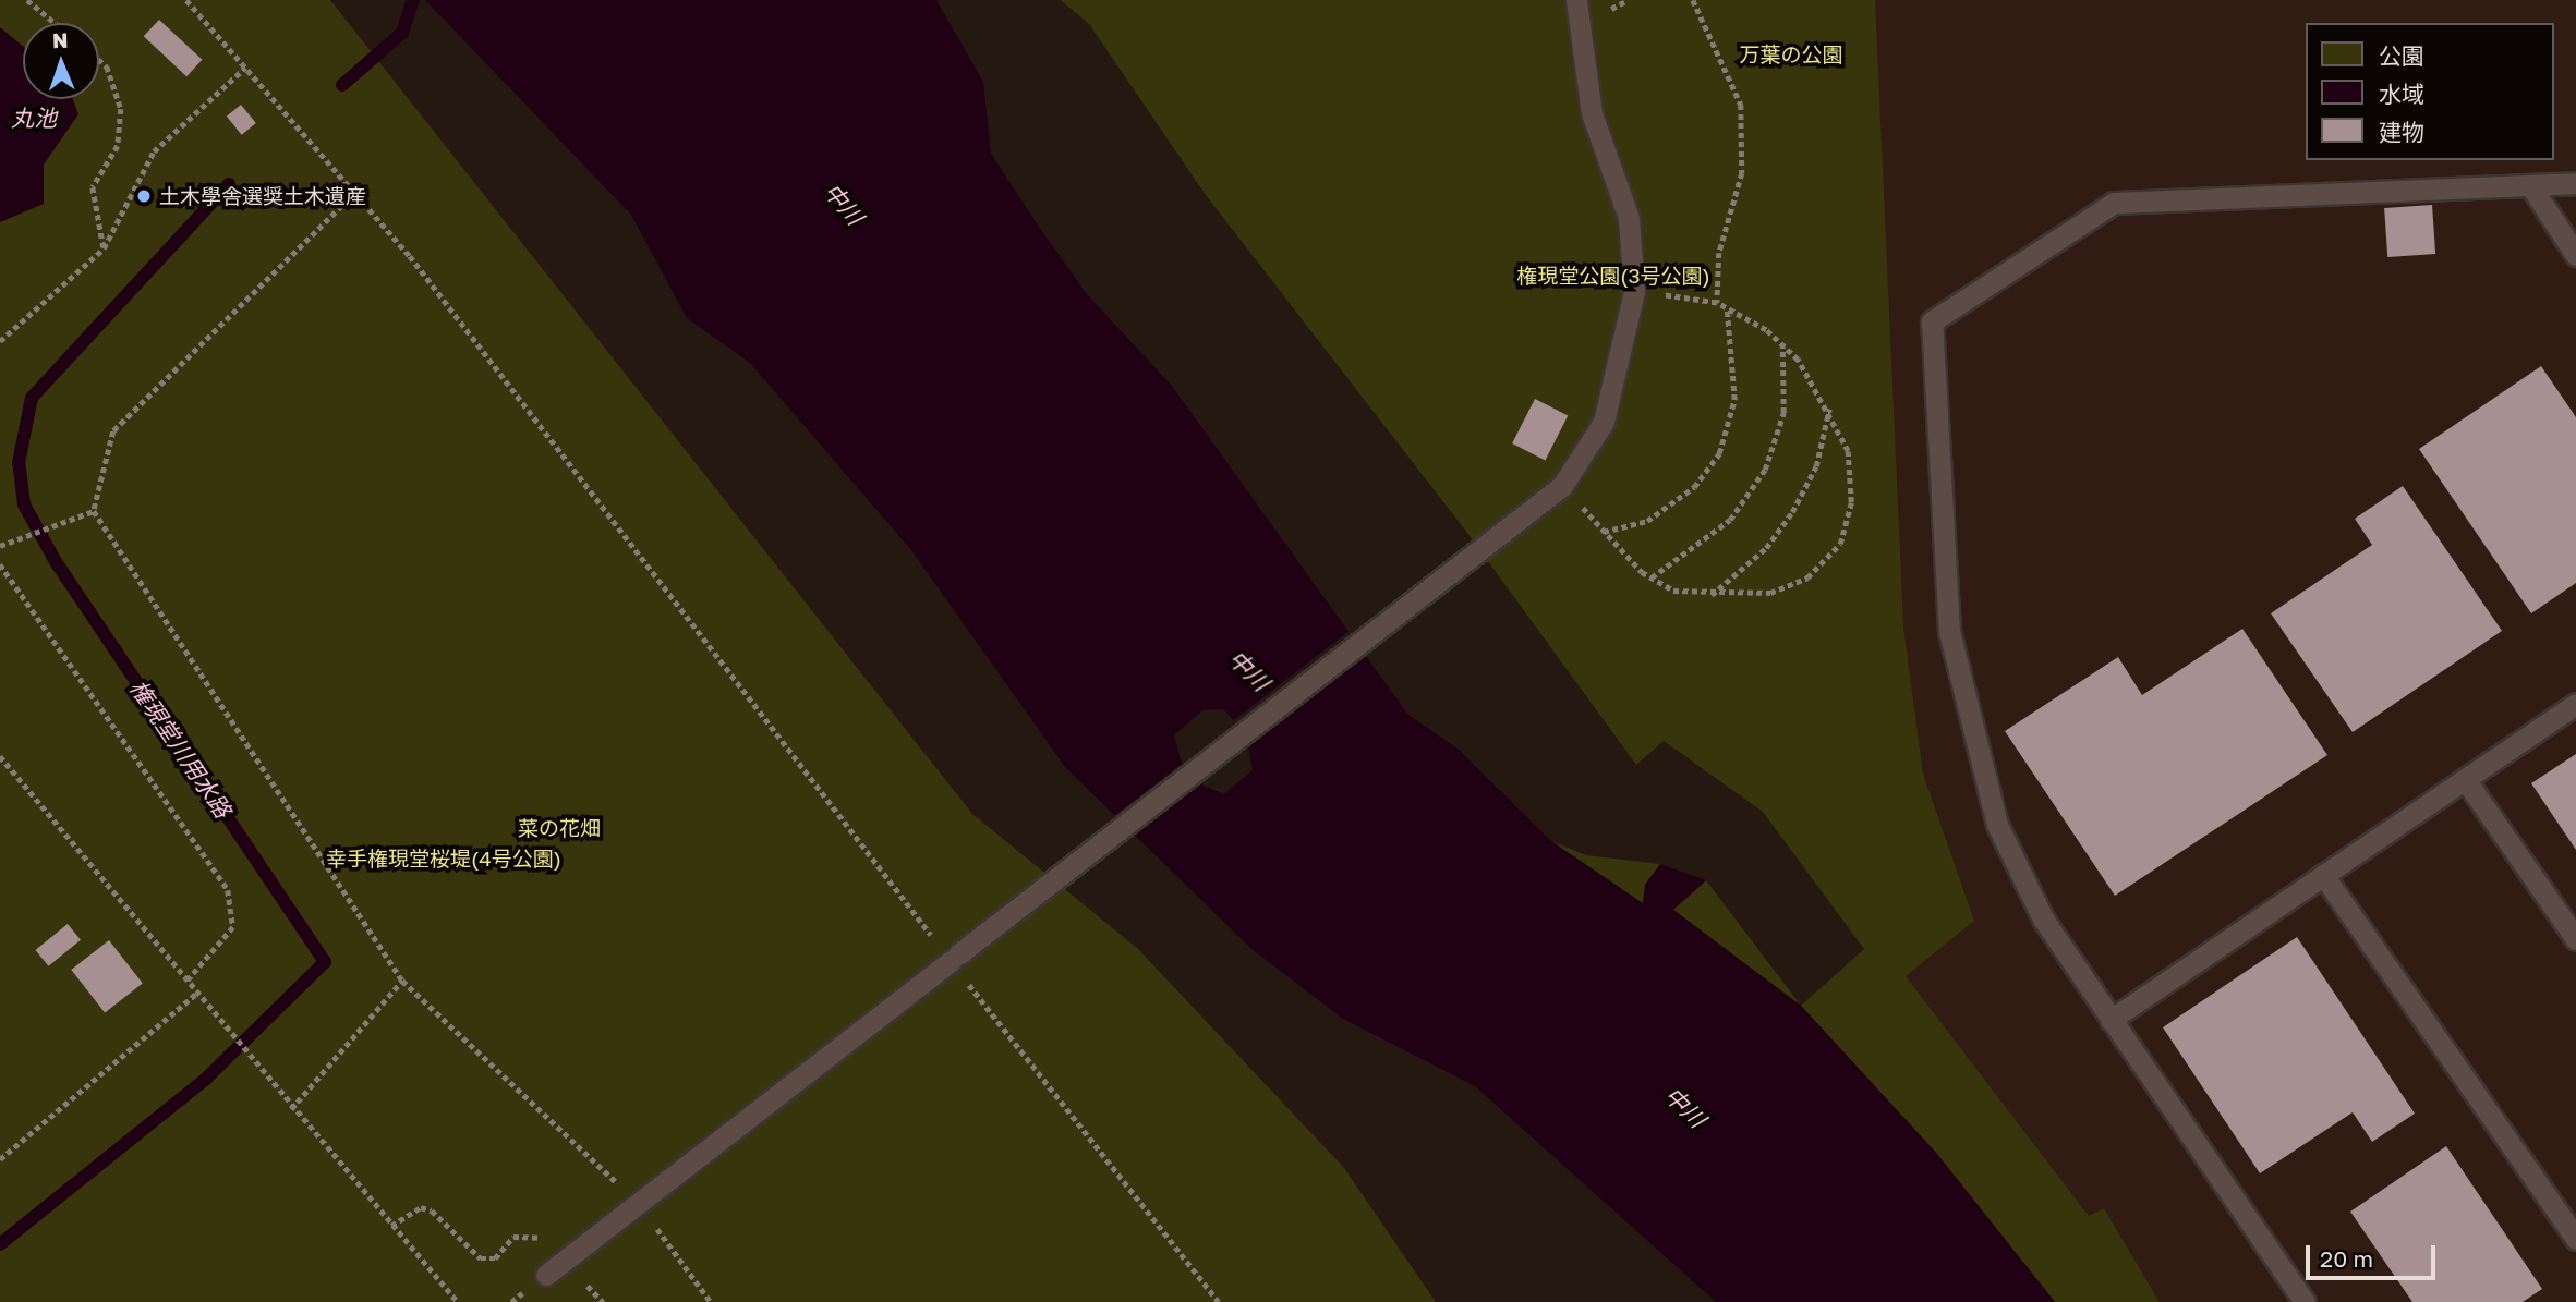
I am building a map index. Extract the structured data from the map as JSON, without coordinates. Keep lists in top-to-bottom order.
{
  "water": ["丸池", "中川", "権現堂川用水路"],
  "parks": [
    "万葉の公園",
    "権現堂公園(3号公園)",
    "菜の花畑",
    "幸手権現堂桜堤(4号公園)"
  ],
  "places": ["土木學舎選奨土木遺産"],
  "legend": ["公園", "水域", "建物"],
  "scale_bar": "20 m",
  "north": "top"
}
